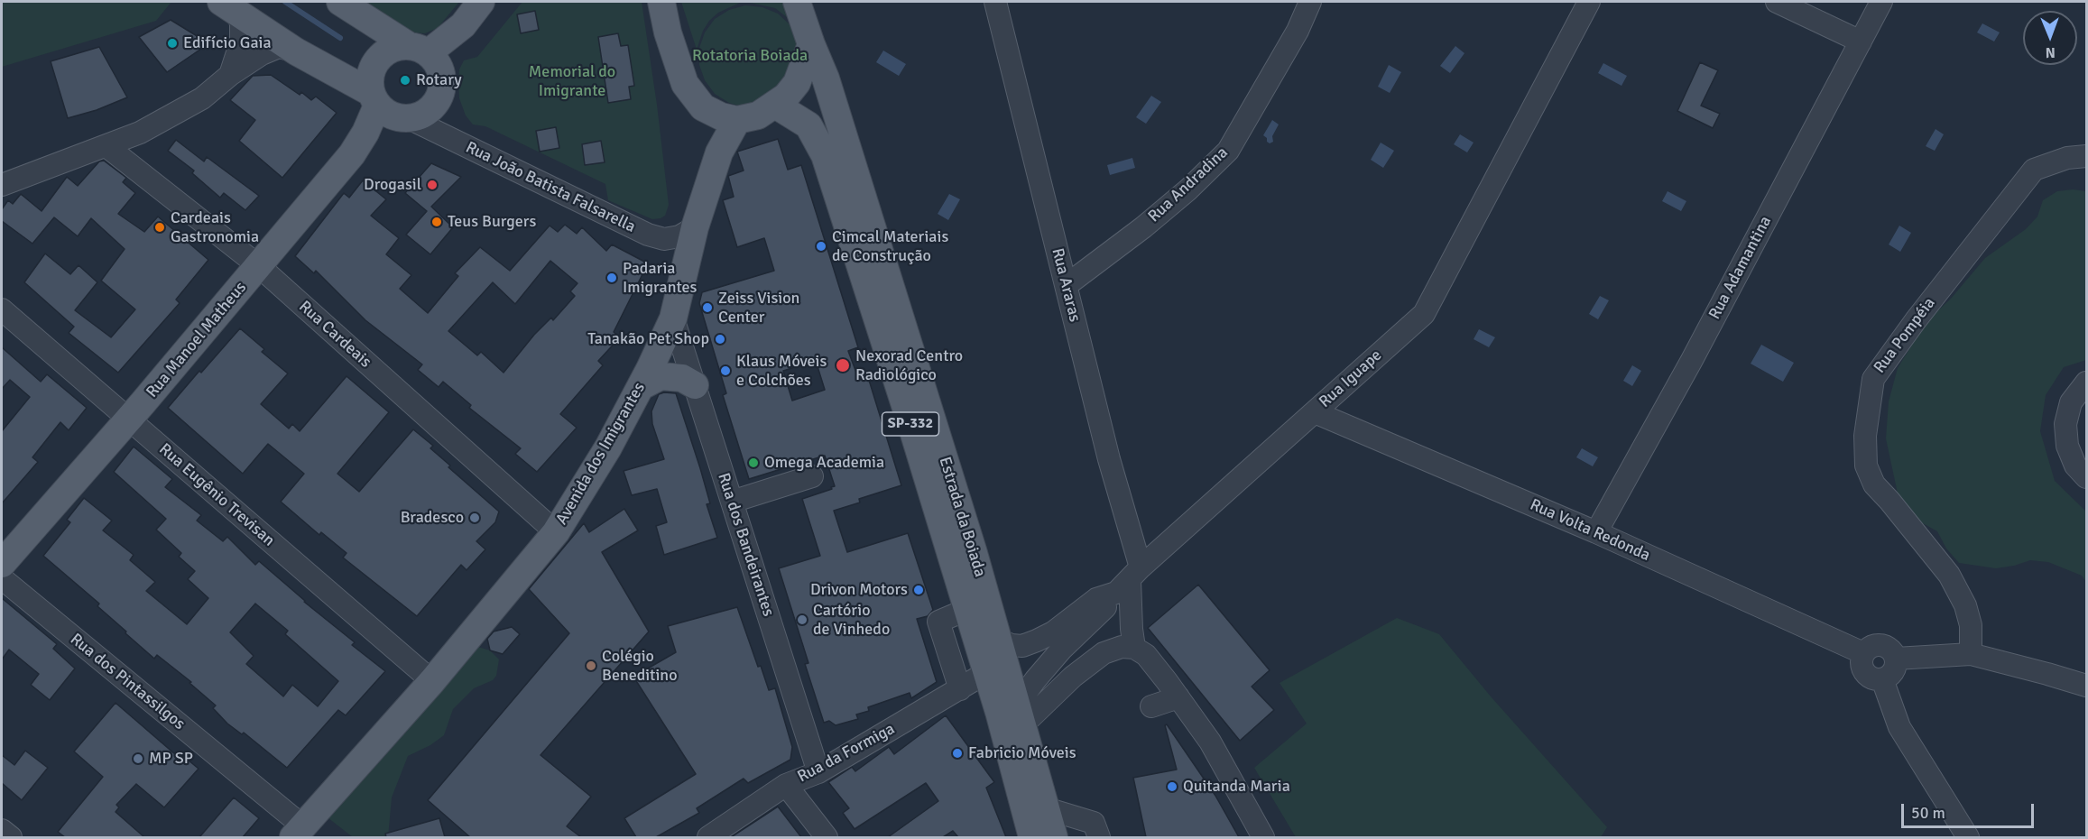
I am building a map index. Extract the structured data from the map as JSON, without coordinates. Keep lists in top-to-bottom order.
{
  "streets": {
    "main road": [
      "Rua Manoel Matheus",
      "SP-332",
      "Avenida dos Imigrantes",
      "Estrada da Boiada"
    ],
    "street": [
      "Rua Andradina",
      "Rua João Batista Falsarella",
      "Rua Adamantina",
      "Rua Araras",
      "Rua Cardeais",
      "Rua Pompéia",
      "Rua Iguape",
      "Rua Eugênio Trevisan",
      "Rua Volta Redonda",
      "Rua dos Bandeirantes",
      "Rua dos Pintassilgos",
      "Rua da Formiga"
    ]
  },
  "crossings": [
    ["Rua Andradina", "Rua Araras"],
    ["Rua João Batista Falsarella", "Rua Manoel Matheus"],
    ["Rua João Batista Falsarella", "Avenida dos Imigrantes"],
    ["Rua Adamantina", "Rua Volta Redonda"],
    ["Rua Araras", "Rua Iguape"],
    ["Rua Cardeais", "Rua Manoel Matheus"],
    ["Rua Cardeais", "Avenida dos Imigrantes"],
    ["Rua Manoel Matheus", "Rua Eugênio Trevisan"],
    ["Rua Iguape", "Estrada da Boiada"],
    ["Rua Iguape", "Rua Volta Redonda"],
    ["SP-332", "Estrada da Boiada"],
    ["Avenida dos Imigrantes", "Rua Eugênio Trevisan"],
    ["Avenida dos Imigrantes", "Rua dos Bandeirantes"],
    ["Avenida dos Imigrantes", "Rua dos Pintassilgos"],
    ["Estrada da Boiada", "Rua da Formiga"],
    ["Rua dos Bandeirantes", "Rua da Formiga"]
  ],
  "parks": ["Rotatoria Boiada", "Memorial do Imigrante"],
  "places": [
    "Edifício Gaia",
    "Rotary",
    "Drogasil",
    "Teus Burgers",
    "Cardeais Gastronomia",
    "Cimcal Materiais de Construção",
    "Padaria Imigrantes",
    "Zeiss Vision Center",
    "Tanakão Pet Shop",
    "Nexorad Centro Radiológico",
    "Klaus Móveis e Colchões",
    "Omega Academia",
    "Bradesco",
    "Drivon Motors",
    "Cartório de Vinhedo",
    "Colégio Beneditino",
    "Fabricio Móveis",
    "MP SP",
    "Quitanda Maria"
  ],
  "scale_bar": "50 m",
  "north": "bottom"
}
